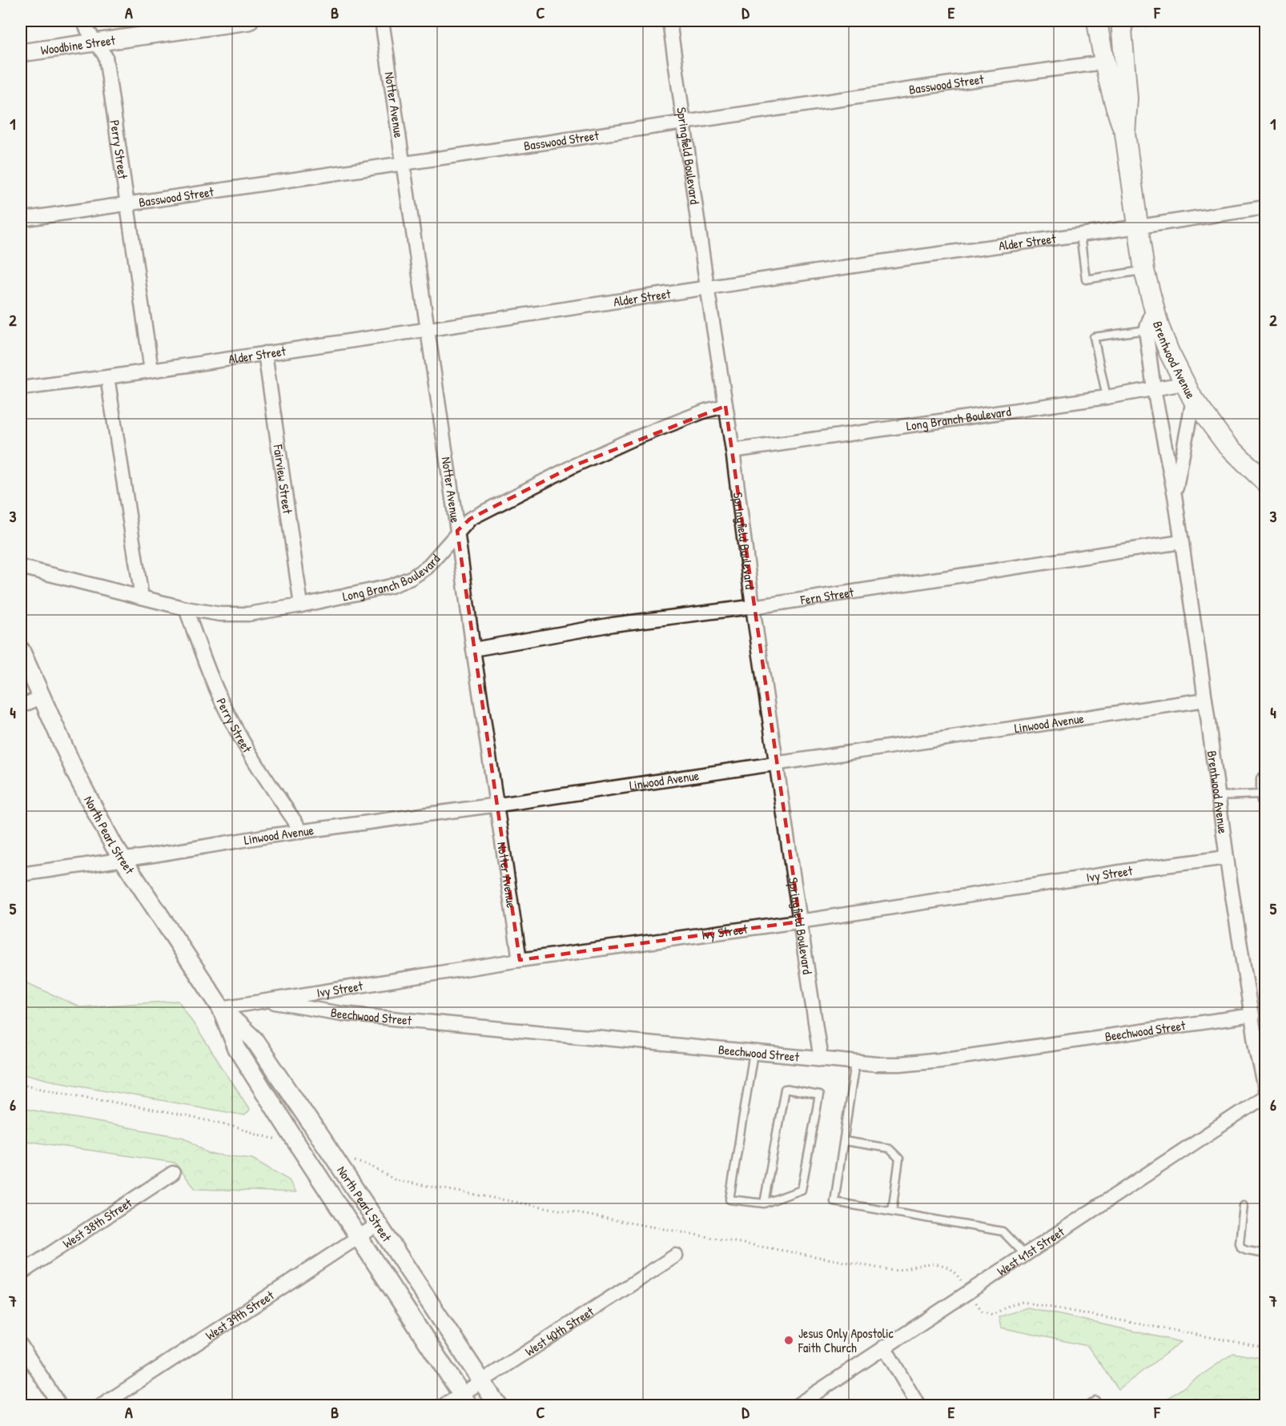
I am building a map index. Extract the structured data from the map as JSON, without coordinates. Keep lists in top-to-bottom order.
{
  "streets": {
    "main road": ["Brentwood Avenue"],
    "street": [
      "Woodbine Street",
      "Basswood Street",
      "Notter Avenue",
      "Perry Street",
      "Springfield Boulevard",
      "Alder Street",
      "Long Branch Boulevard",
      "Fairview Street",
      "Fern Street",
      "Linwood Avenue",
      "North Pearl Street",
      "Ivy Street",
      "Beechwood Street",
      "West 38th Street",
      "West 41st Street",
      "West 39th Street",
      "West 40th Street"
    ]
  },
  "crossings": [
    ["Woodbine Street", "Perry Street"],
    ["Basswood Street", "Notter Avenue"],
    ["Basswood Street", "Perry Street"],
    ["Basswood Street", "Springfield Boulevard"],
    ["Basswood Street", "Brentwood Avenue"],
    ["Notter Avenue", "Alder Street"],
    ["Notter Avenue", "Long Branch Boulevard"],
    ["Notter Avenue", "Fern Street"],
    ["Notter Avenue", "Linwood Avenue"],
    ["Notter Avenue", "Ivy Street"],
    ["Perry Street", "Alder Street"],
    ["Perry Street", "Long Branch Boulevard"],
    ["Perry Street", "Linwood Avenue"],
    ["Springfield Boulevard", "Alder Street"],
    ["Springfield Boulevard", "Long Branch Boulevard"],
    ["Springfield Boulevard", "Fern Street"],
    ["Springfield Boulevard", "Linwood Avenue"],
    ["Springfield Boulevard", "Ivy Street"],
    ["Springfield Boulevard", "Beechwood Street"],
    ["Alder Street", "Brentwood Avenue"],
    ["Alder Street", "Fairview Street"],
    ["Brentwood Avenue", "Long Branch Boulevard"],
    ["Brentwood Avenue", "Fern Street"],
    ["Brentwood Avenue", "Linwood Avenue"],
    ["Brentwood Avenue", "Ivy Street"],
    ["Brentwood Avenue", "Beechwood Street"],
    ["Long Branch Boulevard", "Fairview Street"],
    ["Linwood Avenue", "North Pearl Street"],
    ["North Pearl Street", "Ivy Street"],
    ["North Pearl Street", "West 39th Street"],
    ["North Pearl Street", "West 40th Street"],
    ["Ivy Street", "Beechwood Street"]
  ],
  "places": ["Jesus Only Apostolic Faith Church"],
  "grid": {
    "columns": [
      "A",
      "B",
      "C",
      "D",
      "E",
      "F"
    ],
    "rows": [
      "1",
      "2",
      "3",
      "4",
      "5",
      "6",
      "7"
    ]
  }
}
